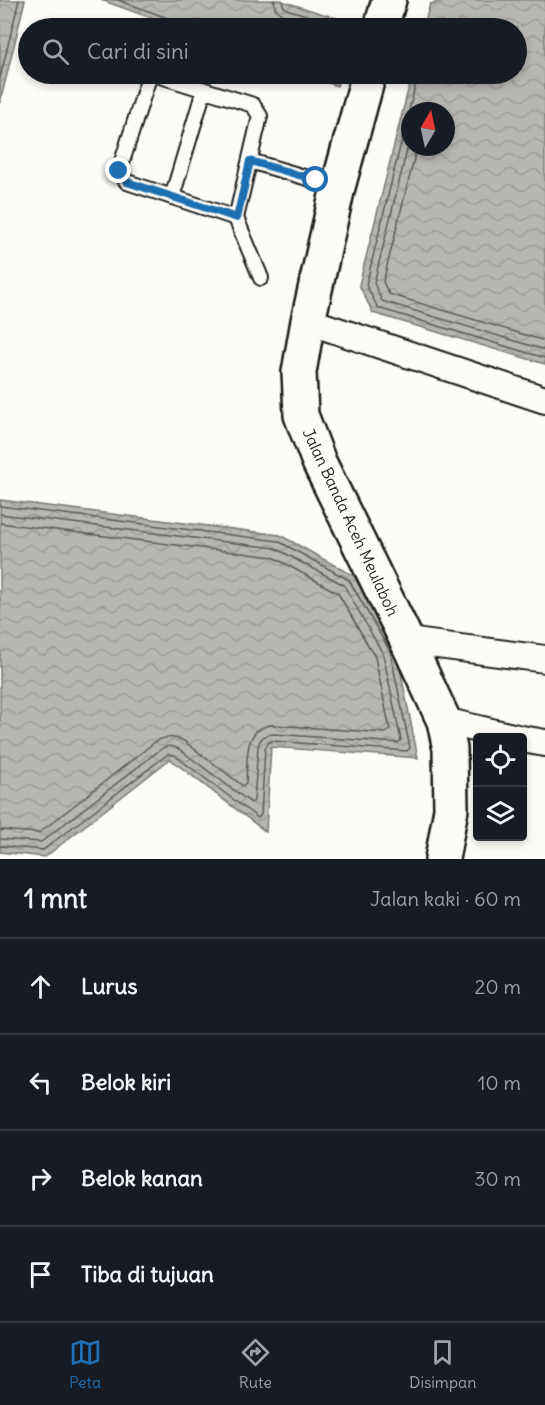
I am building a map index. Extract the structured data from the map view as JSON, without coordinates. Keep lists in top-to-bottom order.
{
  "streets": {
    "highway": ["Jalan Banda Aceh Meulaboh"]
  },
  "north": "top",
  "page": {
    "search": "Cari di sini",
    "heading": ["1 mnt", "Jalan kaki · 60 m"],
    "list": [
      ["Lurus", "20 m"],
      ["Belok kiri", "10 m"],
      ["Belok kanan", "30 m"],
      "Tiba di tujuan"
    ],
    "nav": ["Peta", "Rute", "Disimpan"]
  }
}
